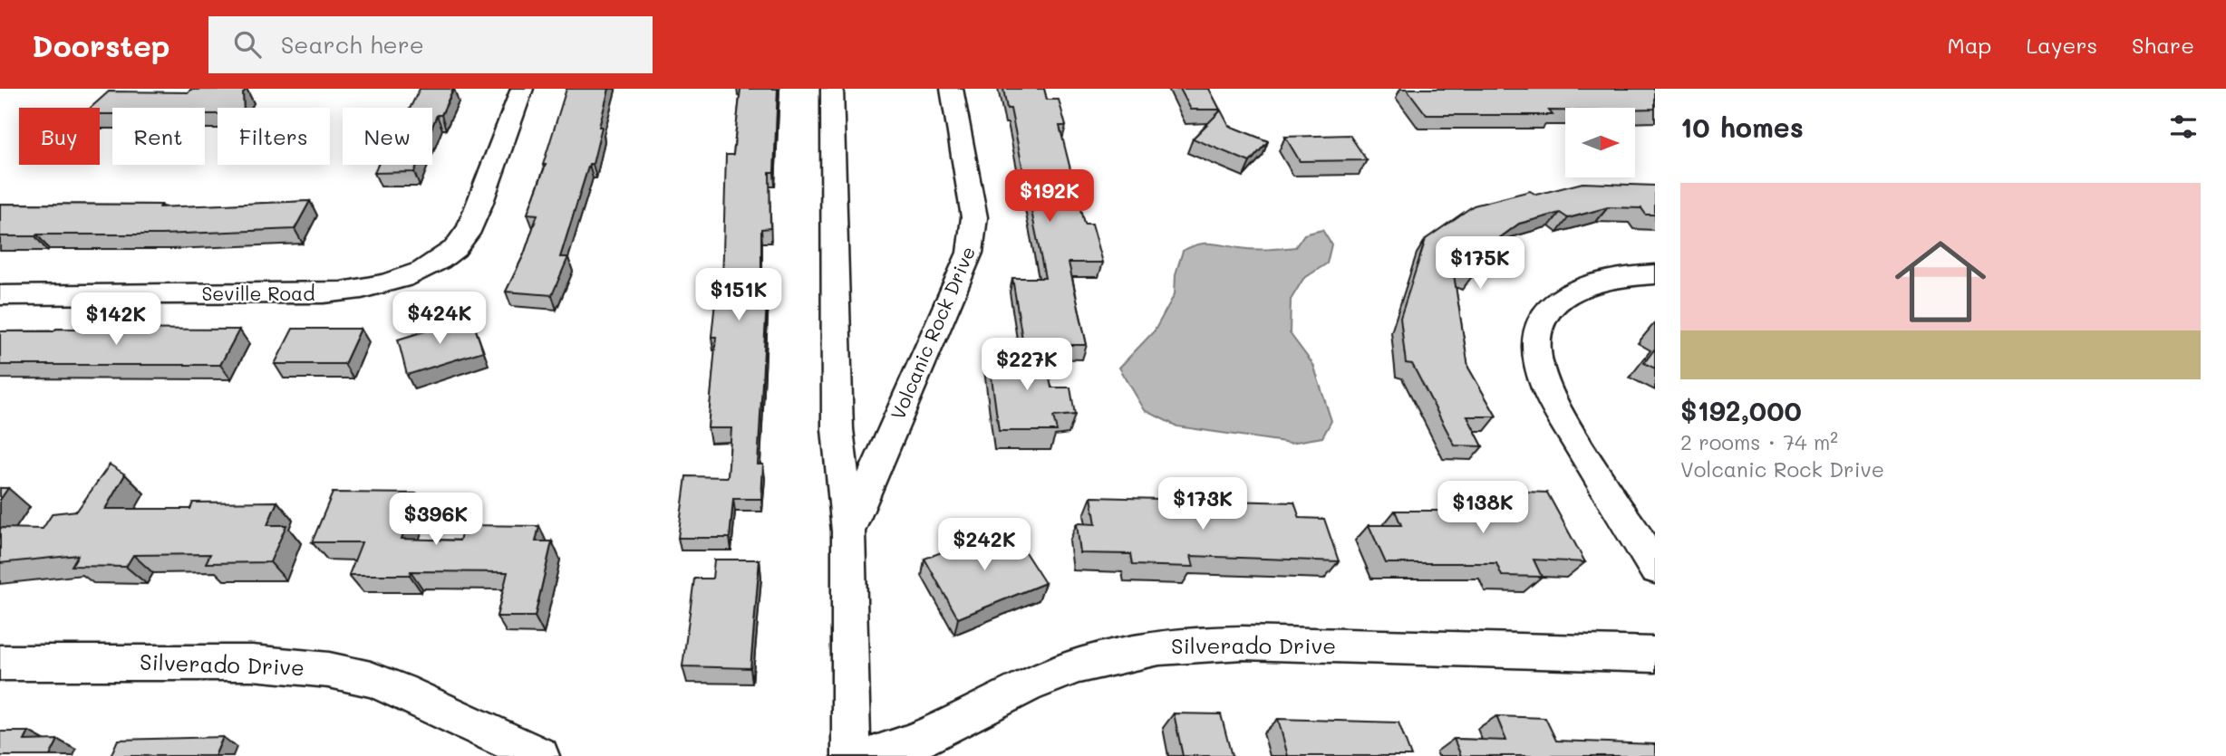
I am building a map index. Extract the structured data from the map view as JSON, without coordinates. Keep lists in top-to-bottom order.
{
  "streets": {
    "street": ["Seville Road", "Volcanic Rock Drive", "Silverado Drive"]
  },
  "north": "right",
  "page": {
    "header": "Doorstep",
    "search": "Search here",
    "nav": ["Map", "Layers", "Share"],
    "heading": "10 homes",
    "chip": [
      "Buy",
      "Rent",
      "Filters",
      "New"
    ],
    "list": [
      {
        "name": "$192,000",
        "note": "2 rooms · 74 m² · Volcanic Rock Drive"
      }
    ],
    "price": [
      "$192K",
      "$175K",
      "$151K",
      "$424K",
      "$142K",
      "$227K",
      "$173K",
      "$138K",
      "$396K",
      "$242K"
    ]
  }
}
